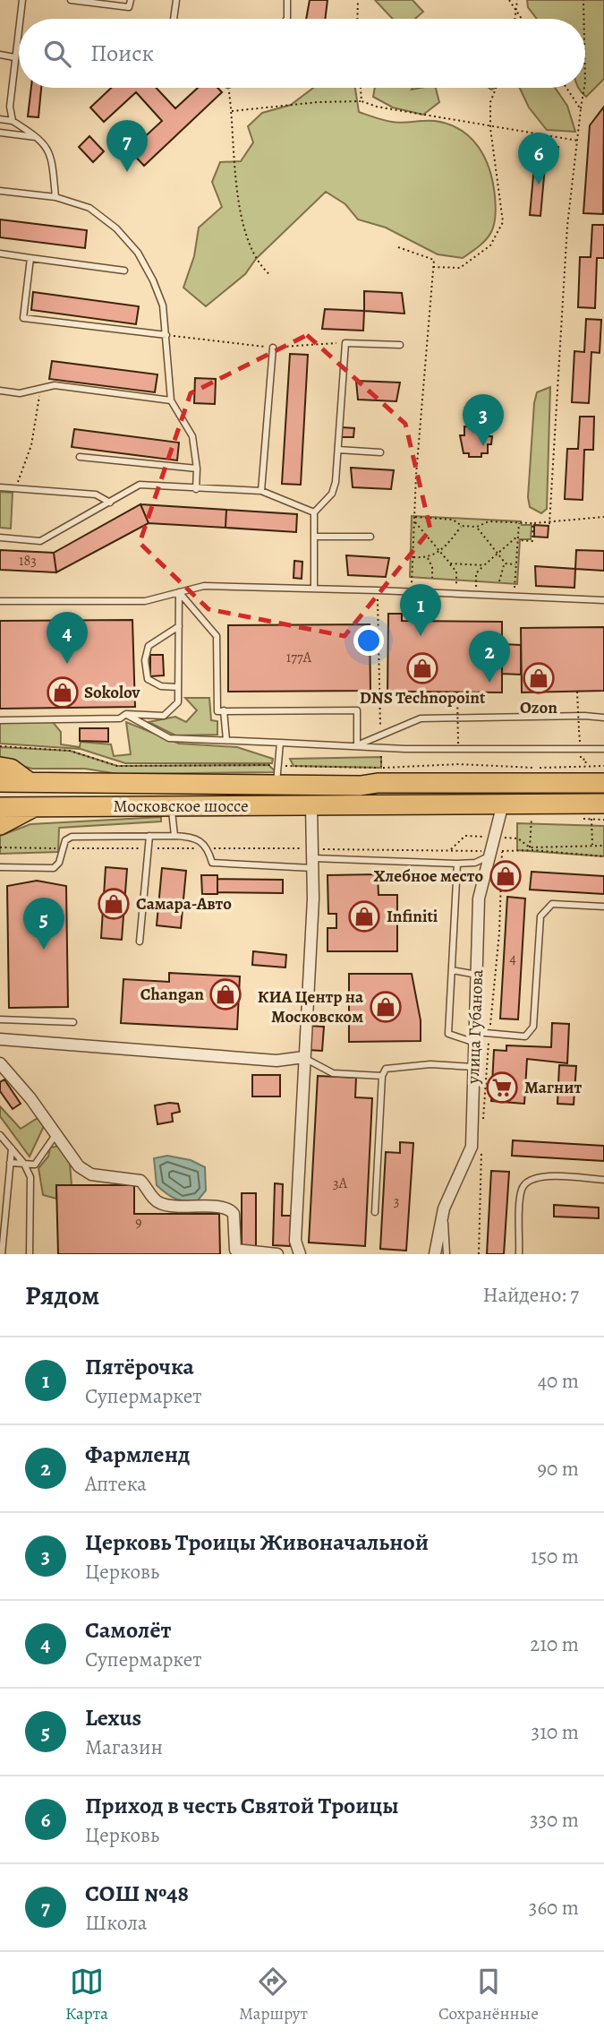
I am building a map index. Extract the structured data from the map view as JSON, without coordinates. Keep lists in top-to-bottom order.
{
  "streets": {
    "main road": ["Московское шоссе"],
    "street": ["улица Губанова"]
  },
  "crossings": [
    ["Московское шоссе", "улица Губанова"]
  ],
  "places": {
    "shop": [
      "DNS Technopoint",
      "Ozon",
      "Sokolov",
      "Хлебное место",
      "Самара-Авто",
      "Infiniti",
      "Changan",
      "КИА Центр на Московском"
    ],
    "supermarket": ["Магнит"]
  },
  "house_numbers": [
    "183",
    "177А",
    "4",
    "3А",
    "3",
    "9"
  ],
  "page": {
    "search": "Поиск",
    "pins": [
      "7",
      "6",
      "3",
      "1",
      "4",
      "2",
      "5"
    ],
    "heading": ["Рядом", "Найдено: 7"],
    "list": [
      {
        "mark": "1",
        "name": "Пятёрочка",
        "note": "Супермаркет",
        "value": "40 m"
      },
      {
        "mark": "2",
        "name": "Фармленд",
        "note": "Аптека",
        "value": "90 m"
      },
      {
        "mark": "3",
        "name": "Церковь Троицы Живоначальной",
        "note": "Церковь",
        "value": "150 m"
      },
      {
        "mark": "4",
        "name": "Самолёт",
        "note": "Супермаркет",
        "value": "210 m"
      },
      {
        "mark": "5",
        "name": "Lexus",
        "note": "Магазин",
        "value": "310 m"
      },
      {
        "mark": "6",
        "name": "Приход в честь Святой Троицы",
        "note": "Церковь",
        "value": "330 m"
      },
      {
        "mark": "7",
        "name": "СОШ №48",
        "note": "Школа",
        "value": "360 m"
      }
    ],
    "nav": ["Карта", "Маршрут", "Сохранённые"]
  }
}
